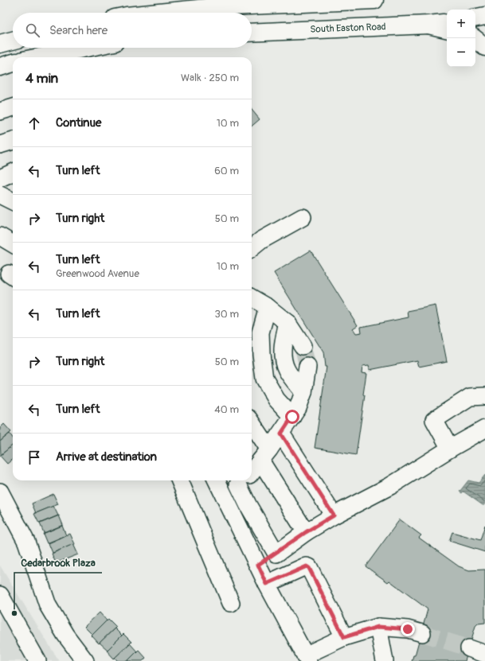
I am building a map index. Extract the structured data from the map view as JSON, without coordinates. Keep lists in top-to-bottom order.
{
  "streets": {
    "main road": ["South Easton Road"]
  },
  "places": ["Cedarbrook Plaza"],
  "page": {
    "map_buttons": ["+", "−"],
    "search": "Search here",
    "heading": ["4 min", "Walk · 250 m"],
    "list": [
      ["Continue", "10 m"],
      ["Turn left", "60 m"],
      ["Turn right", "50 m"],
      ["Turn left", "Greenwood Avenue", "10 m"],
      ["Turn left", "30 m"],
      ["Turn right", "50 m"],
      ["Turn left", "40 m"],
      "Arrive at destination"
    ]
  }
}
